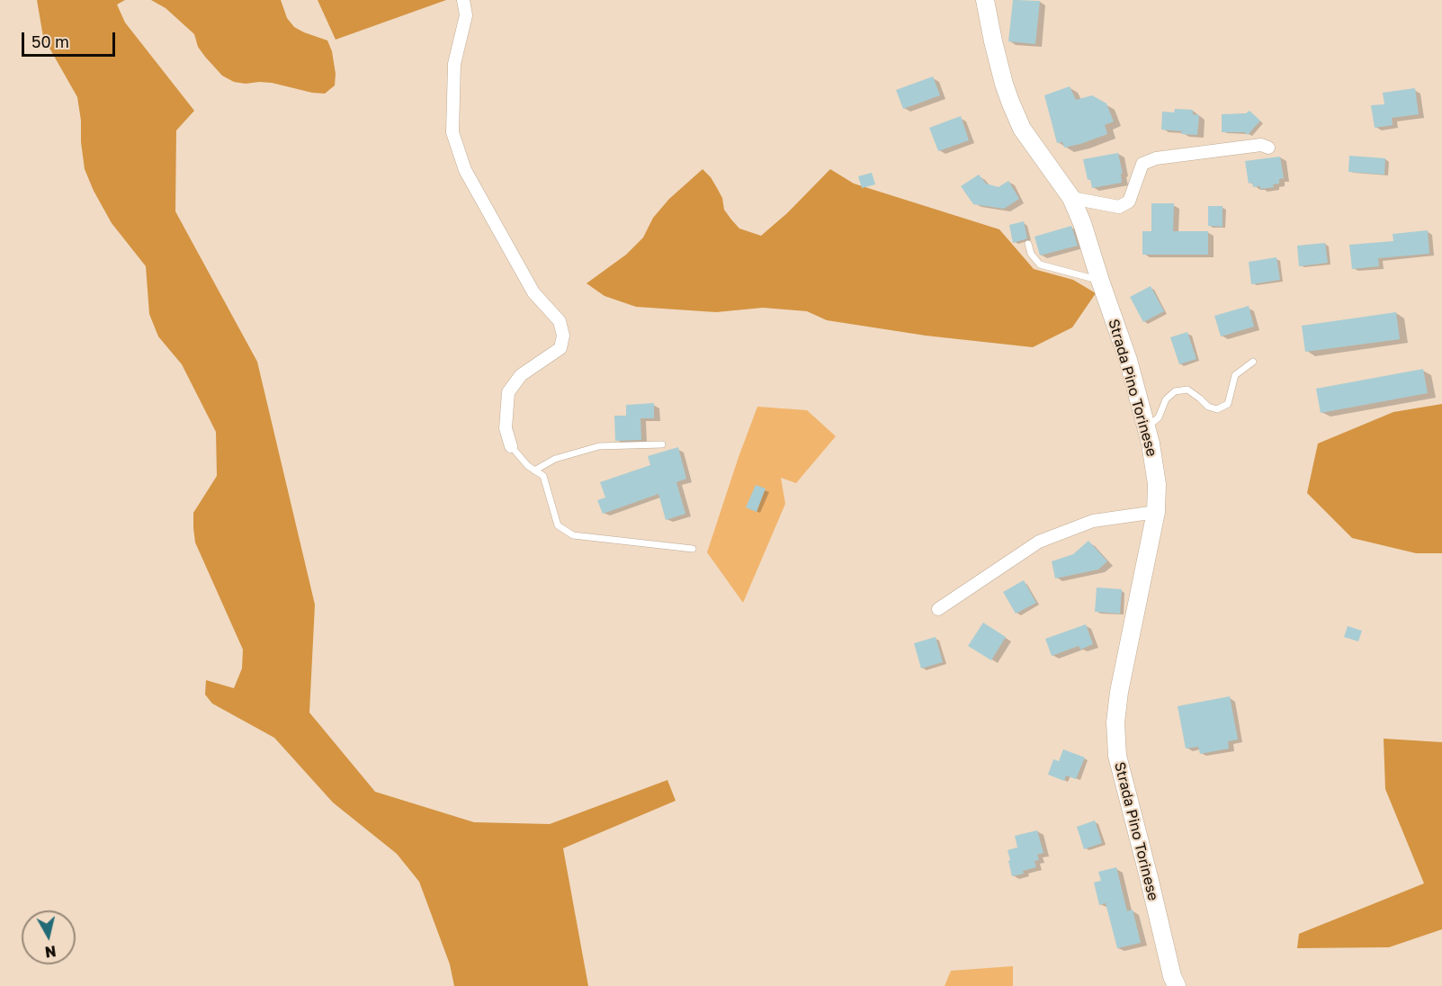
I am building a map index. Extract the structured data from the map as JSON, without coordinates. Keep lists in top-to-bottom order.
{
  "streets": {
    "street": ["Strada Pino Torinese"]
  },
  "scale_bar": "50 m",
  "north": "bottom"
}
